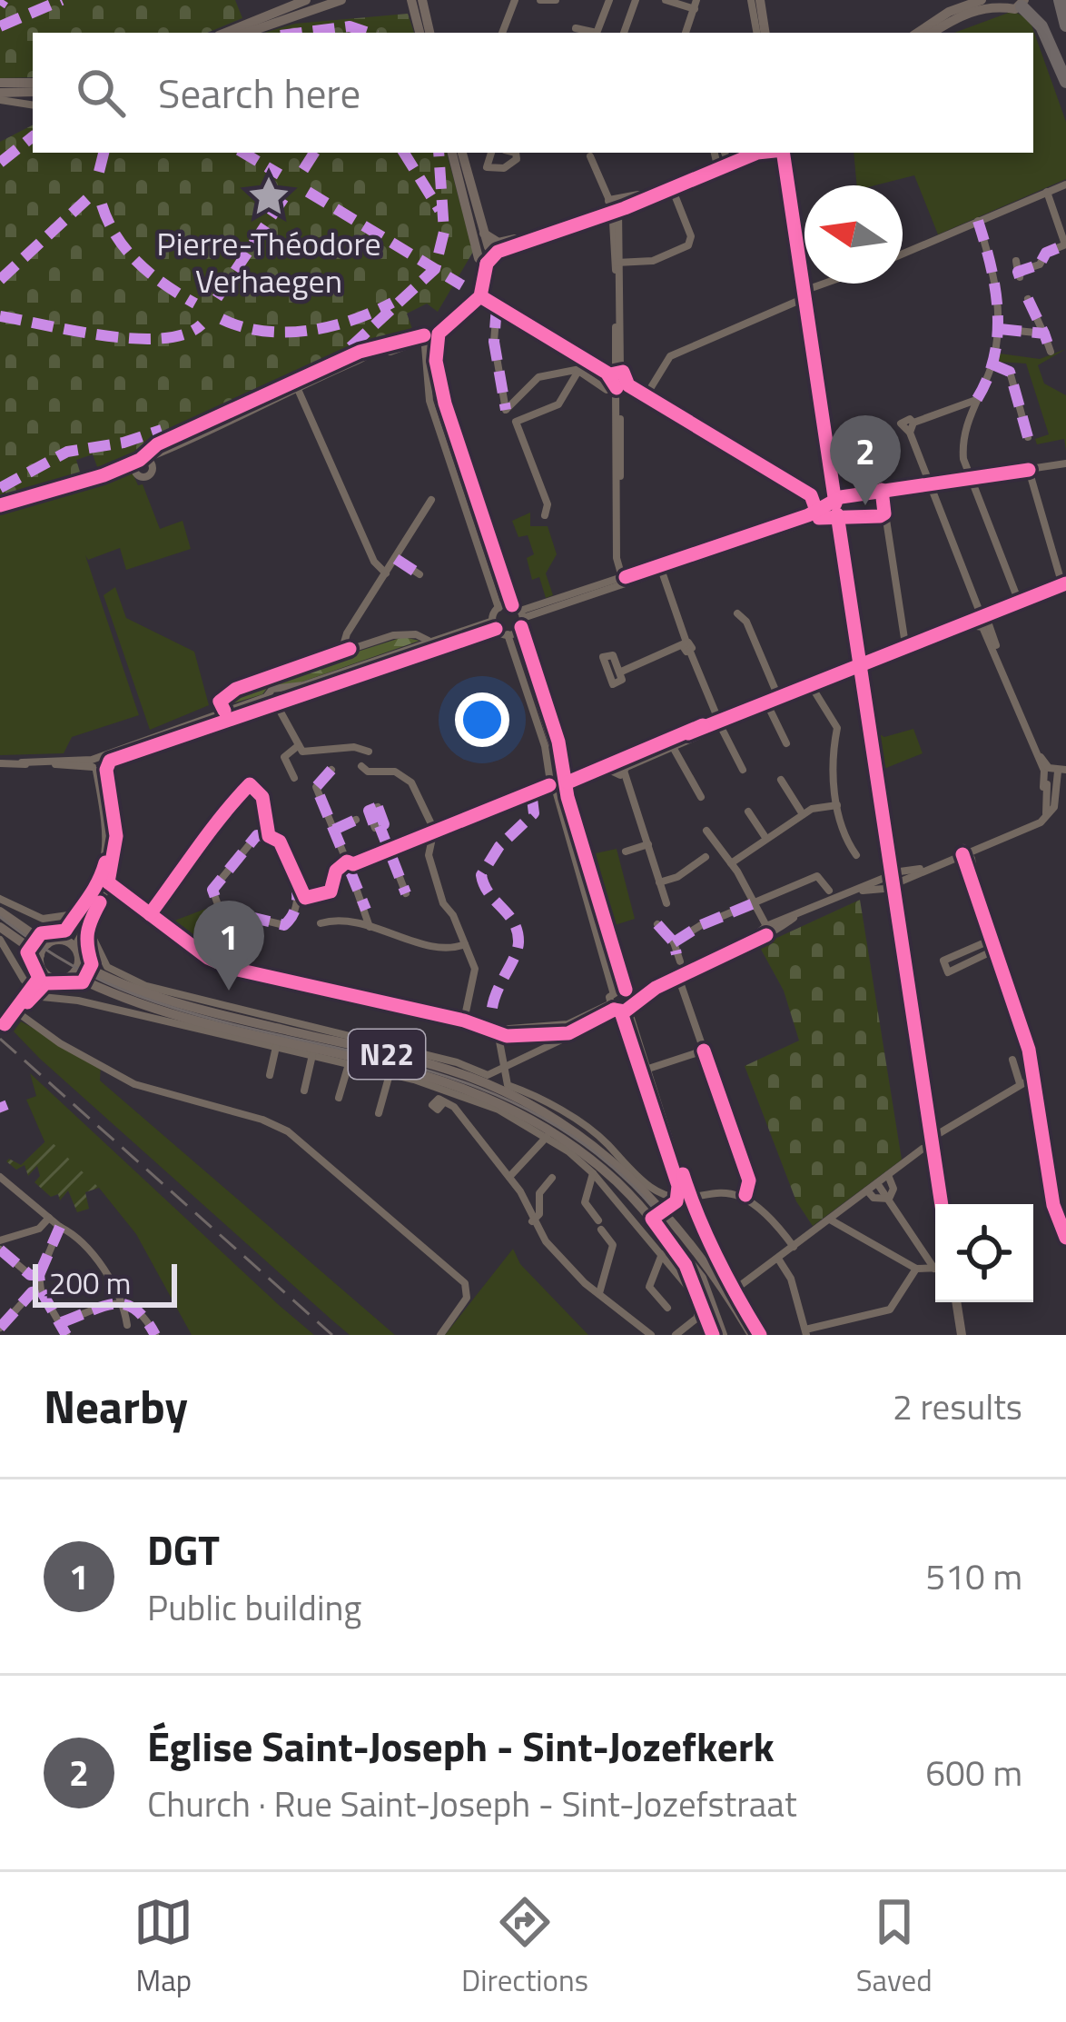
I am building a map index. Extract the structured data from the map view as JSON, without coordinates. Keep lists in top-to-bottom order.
{
  "streets": {
    "main road": ["N22"]
  },
  "places": {
    "place": ["Pierre-Théodore Verhaegen"]
  },
  "scale_bar": "200 m",
  "north": "left",
  "page": {
    "search": "Search here",
    "pins": ["2", "1"],
    "scale": "200 m",
    "heading": ["Nearby", "2 results"],
    "list": [
      {
        "mark": "1",
        "name": "DGT",
        "note": "Public building",
        "value": "510 m"
      },
      {
        "mark": "2",
        "name": "Église Saint-Joseph - Sint-Jozefkerk",
        "note": "Church · Rue Saint-Joseph - Sint-Jozefstraat",
        "value": "600 m"
      }
    ],
    "nav": ["Map", "Directions", "Saved"]
  }
}
